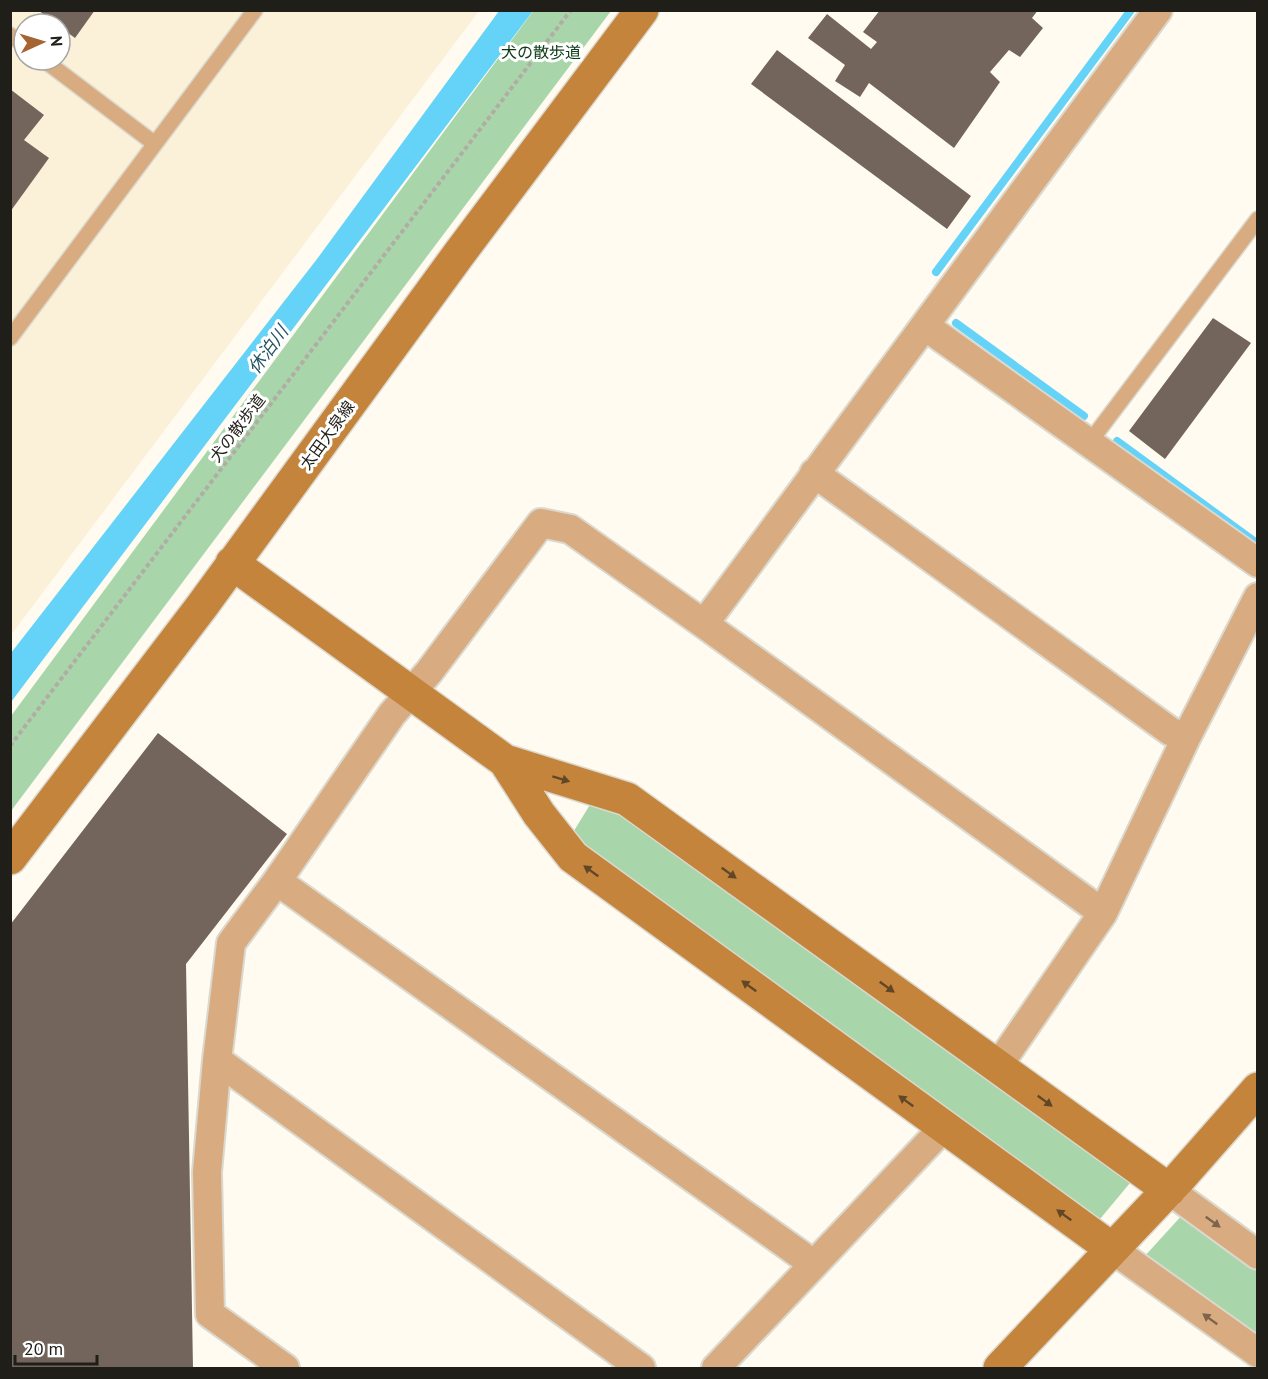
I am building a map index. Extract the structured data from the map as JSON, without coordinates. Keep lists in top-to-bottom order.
{
  "streets": {
    "street": ["太田大泉線"],
    "path": ["犬の散歩道"]
  },
  "water": ["休泊川"],
  "parks": ["犬の散歩道"],
  "scale_bar": "20 m",
  "north": "right"
}
